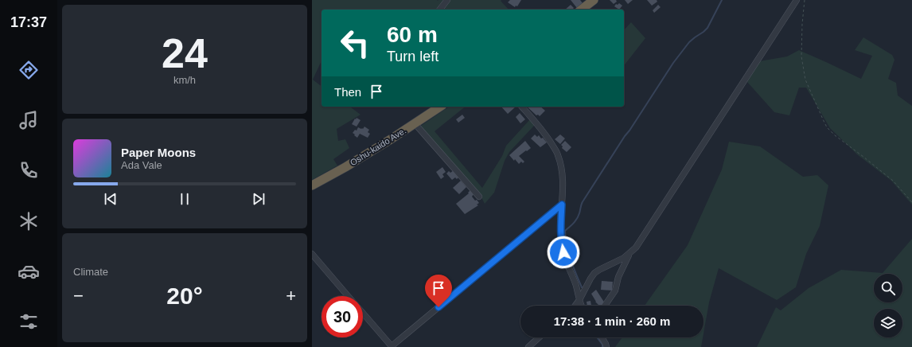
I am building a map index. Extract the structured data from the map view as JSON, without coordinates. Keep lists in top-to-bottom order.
{
  "streets": {
    "highway": ["Oshu-kaido Ave."]
  },
  "page": {
    "tabs": "17:37",
    "tile": [
      ["24", "km/h"],
      "Climate"
    ],
    "turn": ["60 m", "Turn left"],
    "then": "Then",
    "song": ["Paper Moons", "Ada Vale"],
    "heat": ["−", "20°", "+"],
    "limit": "30",
    "trip": "17:38 · 1 min · 260 m"
  }
}
